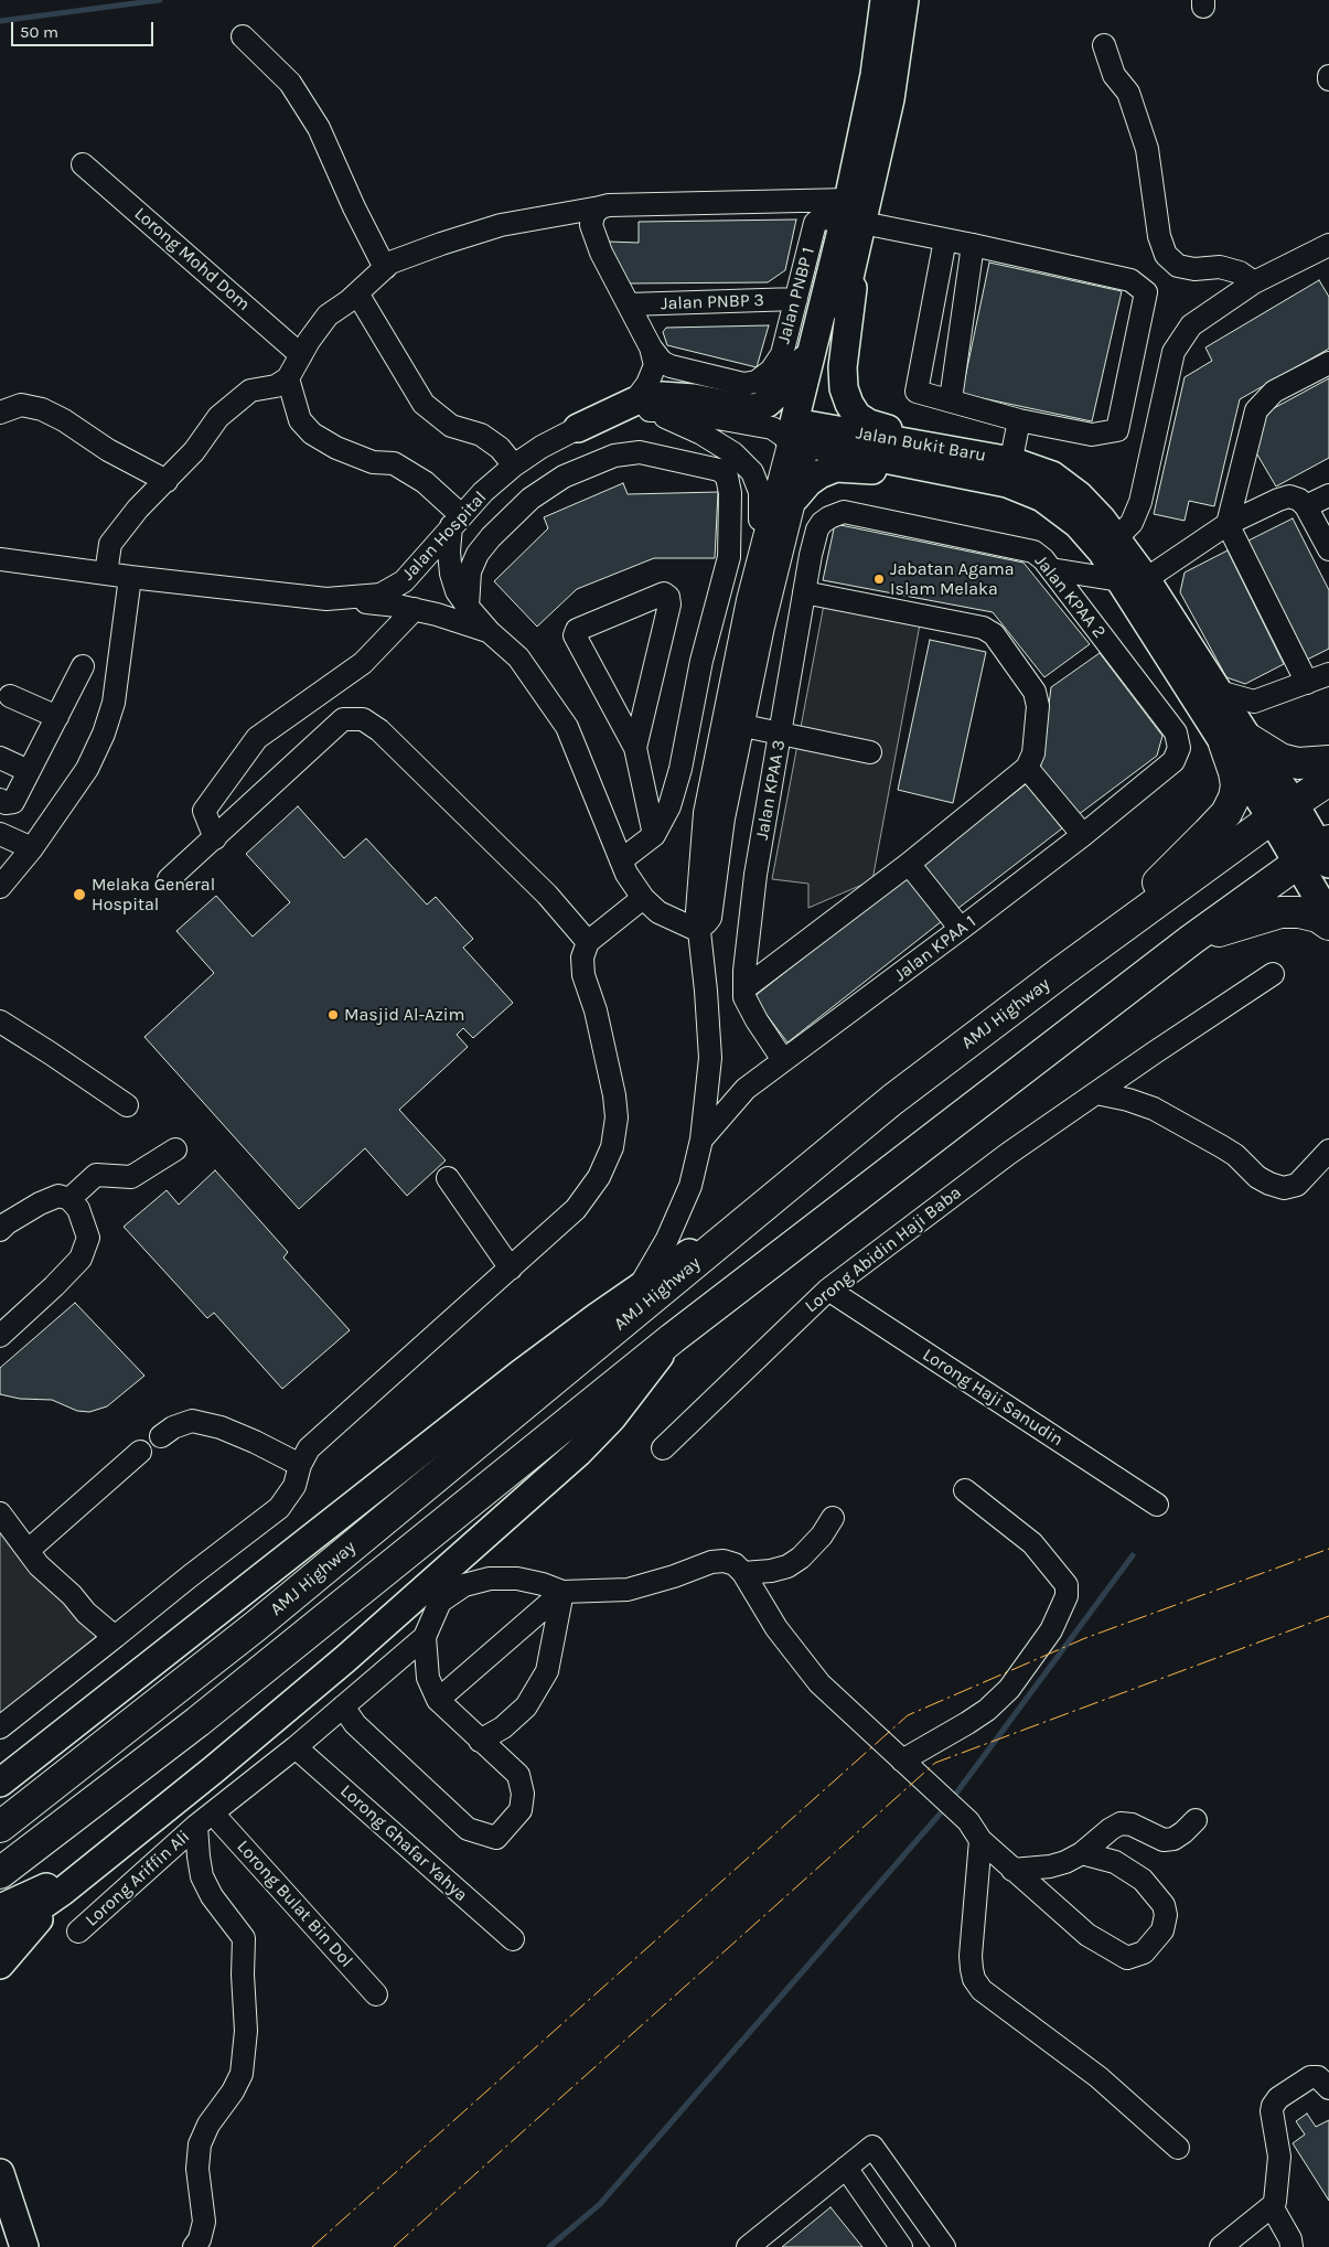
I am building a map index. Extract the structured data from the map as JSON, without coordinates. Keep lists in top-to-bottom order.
{
  "streets": {
    "highway": ["AMJ Highway"],
    "main road": ["Jalan Bukit Baru"],
    "street": [
      "Lorong Mohd Dom",
      "Jalan PNBP 1",
      "Jalan PNBP 3",
      "Jalan Hospital",
      "Jalan KPAA 2",
      "Jalan KPAA 3",
      "Jalan KPAA 1",
      "Lorong Abidin Haji Baba",
      "Lorong Haji Sanudin",
      "Lorong Ghafar Yahya",
      "Lorong Ariffin Ali",
      "Lorong Bulat Bin Dol"
    ]
  },
  "crossings": [
    ["Jalan PNBP 1", "Jalan PNBP 3"],
    ["Jalan Bukit Baru", "AMJ Highway"],
    ["Jalan KPAA 2", "Jalan KPAA 3"],
    ["Jalan KPAA 2", "Jalan KPAA 1"],
    ["Jalan KPAA 3", "Jalan KPAA 1"],
    ["Lorong Abidin Haji Baba", "Lorong Haji Sanudin"],
    ["Lorong Ghafar Yahya", "Lorong Ariffin Ali"],
    ["Lorong Ariffin Ali", "Lorong Bulat Bin Dol"]
  ],
  "places": ["Jabatan Agama Islam Melaka", "Melaka General Hospital", "Masjid Al-Azim"],
  "scale_bar": "50 m"
}
